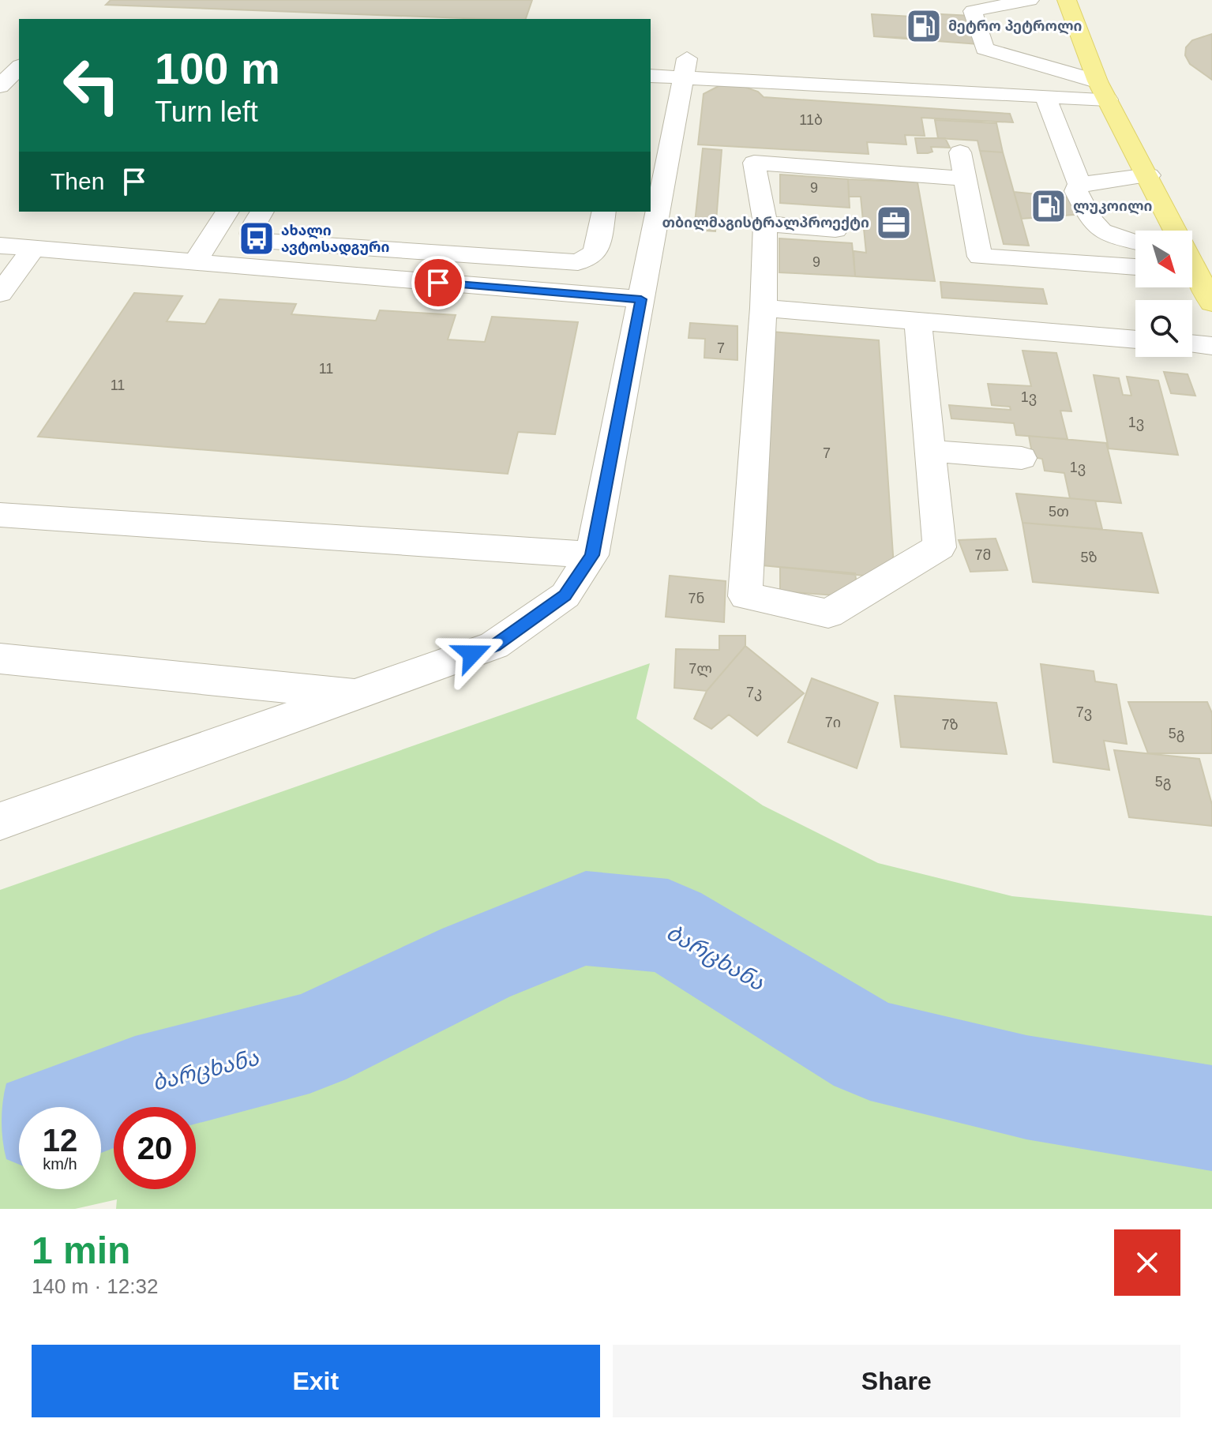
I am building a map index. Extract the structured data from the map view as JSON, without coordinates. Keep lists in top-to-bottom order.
{
  "water": ["ბარცხანა"],
  "places": {
    "fuel station": ["მეტრო პეტროლი", "ლუკოილი"],
    "office": ["თბილმაგისტრალპროექტი"],
    "bus stop": ["ახალი ავტოსადგური"]
  },
  "house_numbers": [
    "11ბ",
    "9",
    "9",
    "7",
    "11",
    "11",
    "1ვ",
    "1ვ",
    "7",
    "1ვ",
    "5თ",
    "7მ",
    "5ზ",
    "7ნ",
    "7ლ",
    "7კ",
    "7ვ",
    "7ი",
    "7ზ",
    "5გ",
    "5გ"
  ],
  "north": "bottom right",
  "page": {
    "turn": ["100 m", "Turn left"],
    "then": "Then",
    "speed": "12 km/h",
    "limit": "20",
    "heading": ["1 min", "140 m · 12:32"],
    "buttons": ["Exit", "Share"]
  }
}
